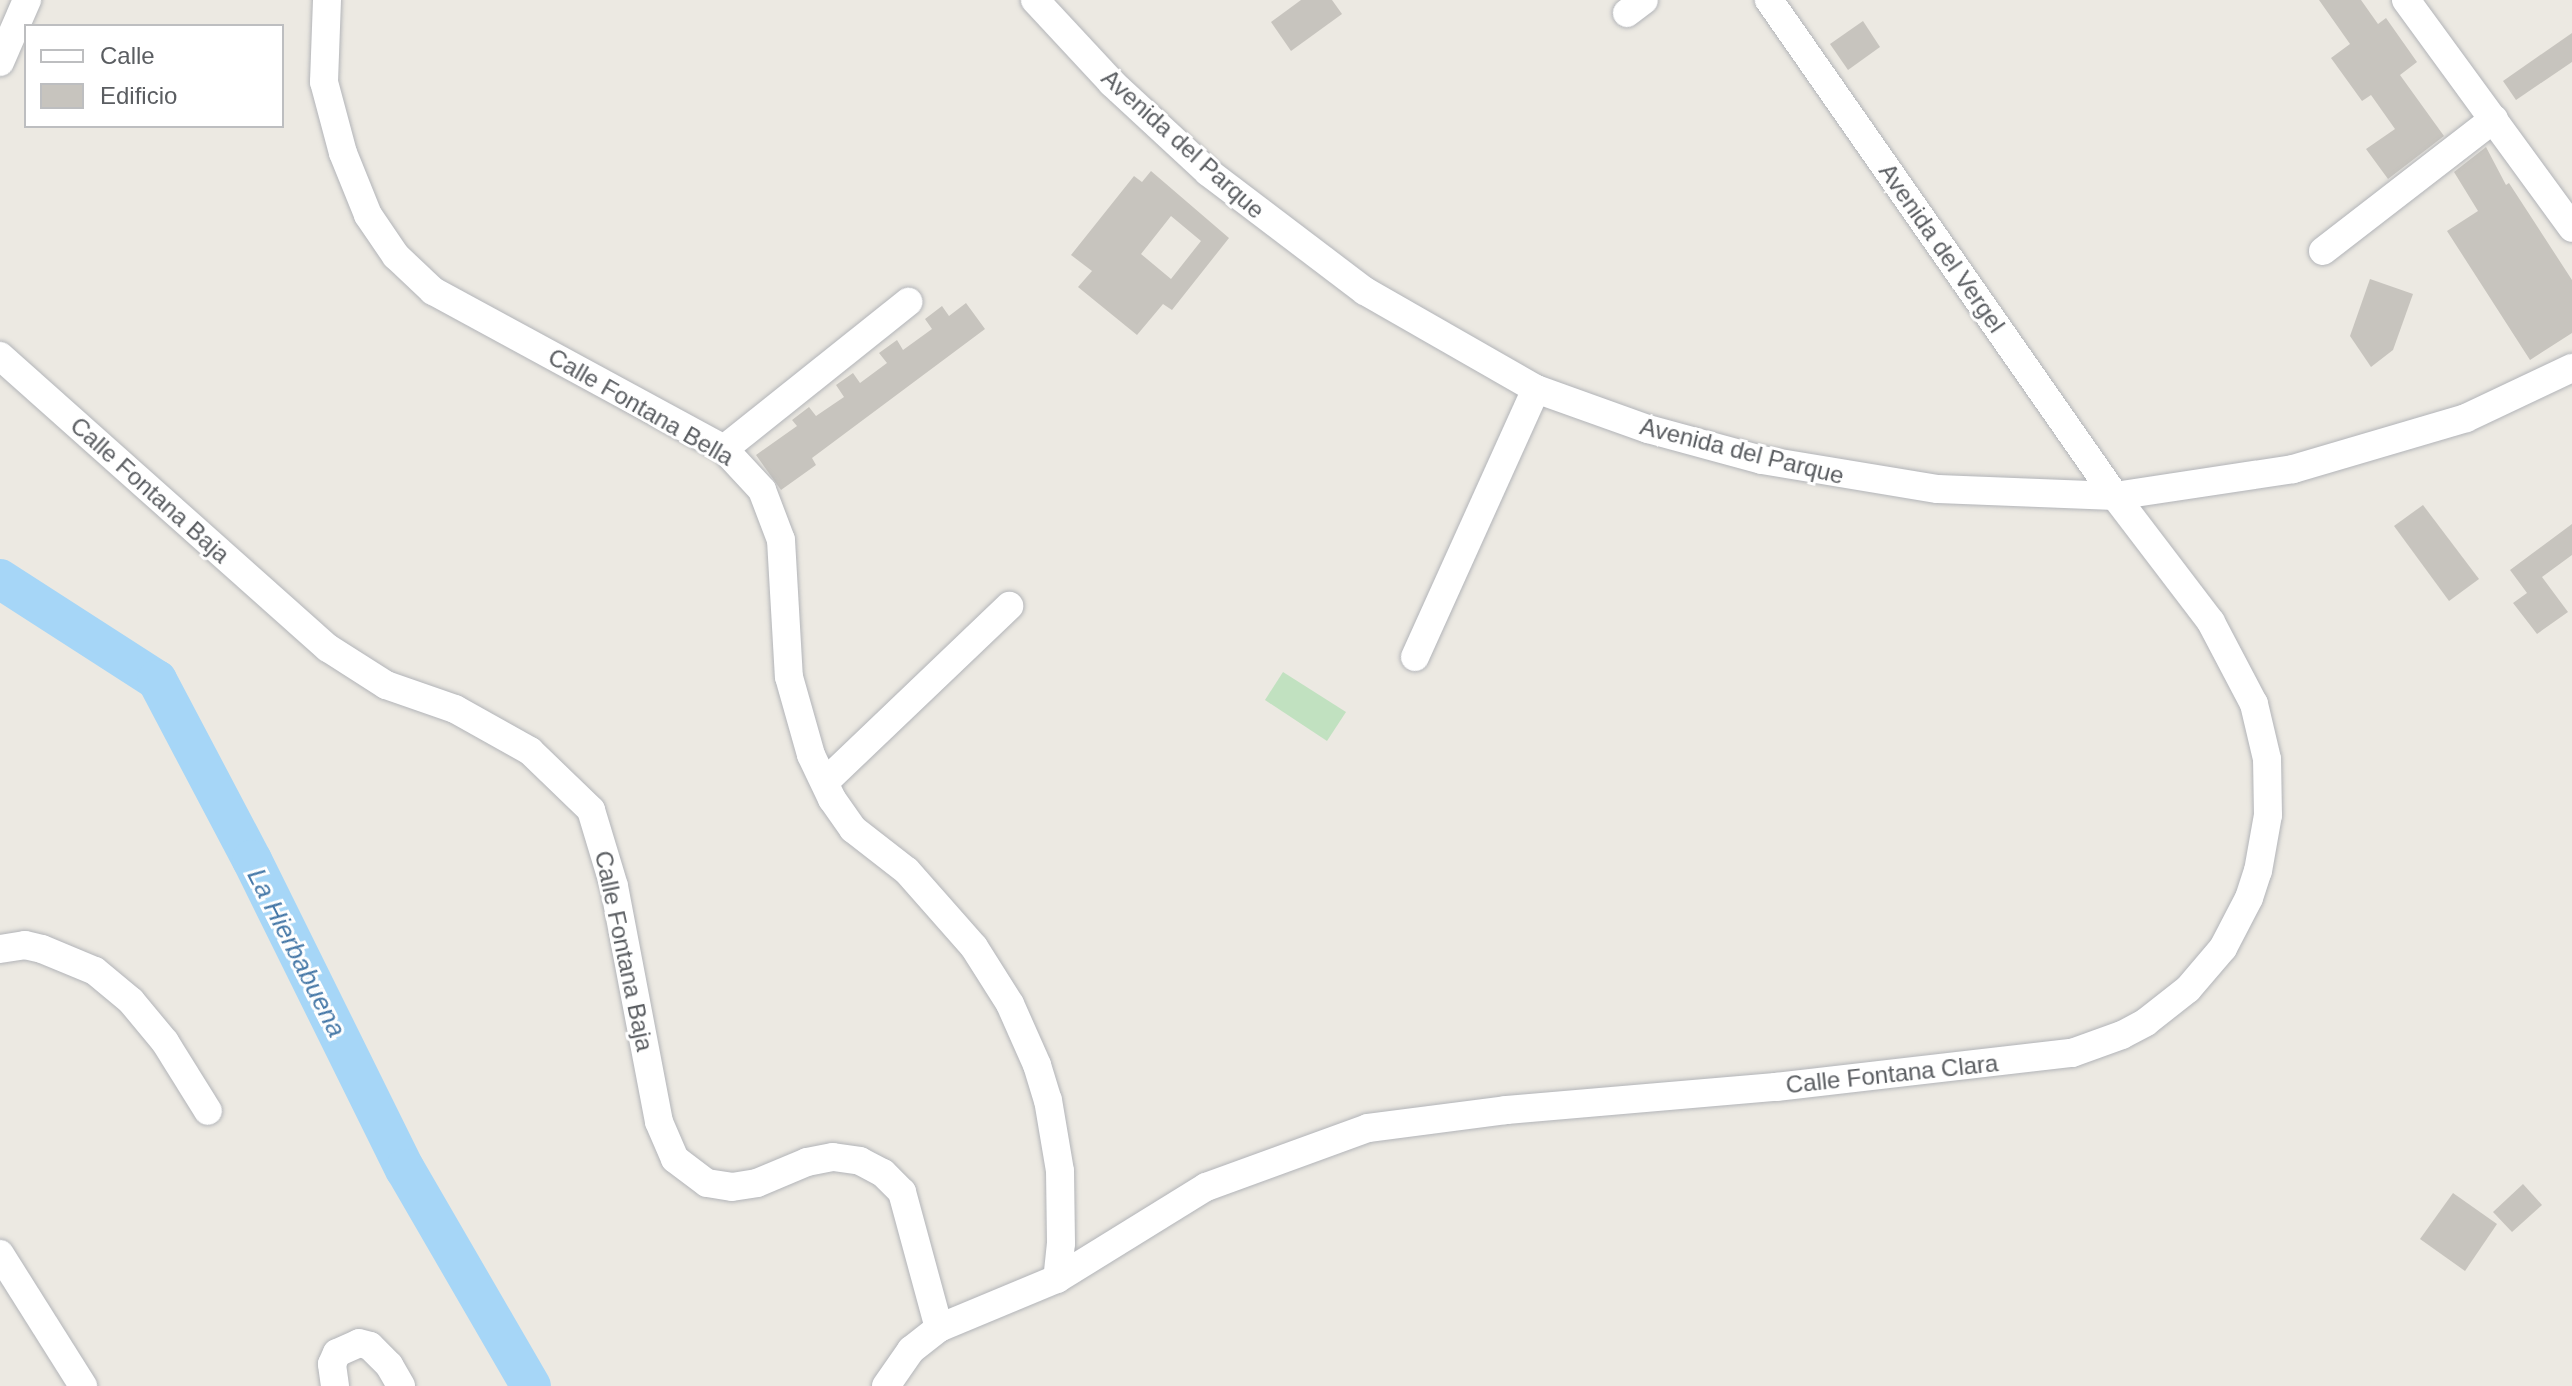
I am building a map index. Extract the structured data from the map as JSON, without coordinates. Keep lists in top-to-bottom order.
{
  "streets": {
    "street": [
      "Avenida del Parque",
      "Avenida del Vergel",
      "Calle Fontana Bella",
      "Calle Fontana Baja",
      "Calle Fontana Clara"
    ]
  },
  "crossings": [
    ["Avenida del Parque", "Avenida del Vergel"],
    ["Avenida del Parque", "Calle Fontana Clara"],
    ["Avenida del Vergel", "Calle Fontana Clara"],
    ["Calle Fontana Bella", "Calle Fontana Clara"]
  ],
  "water": ["La Hierbabuena"],
  "legend": ["Calle", "Edificio"]
}
